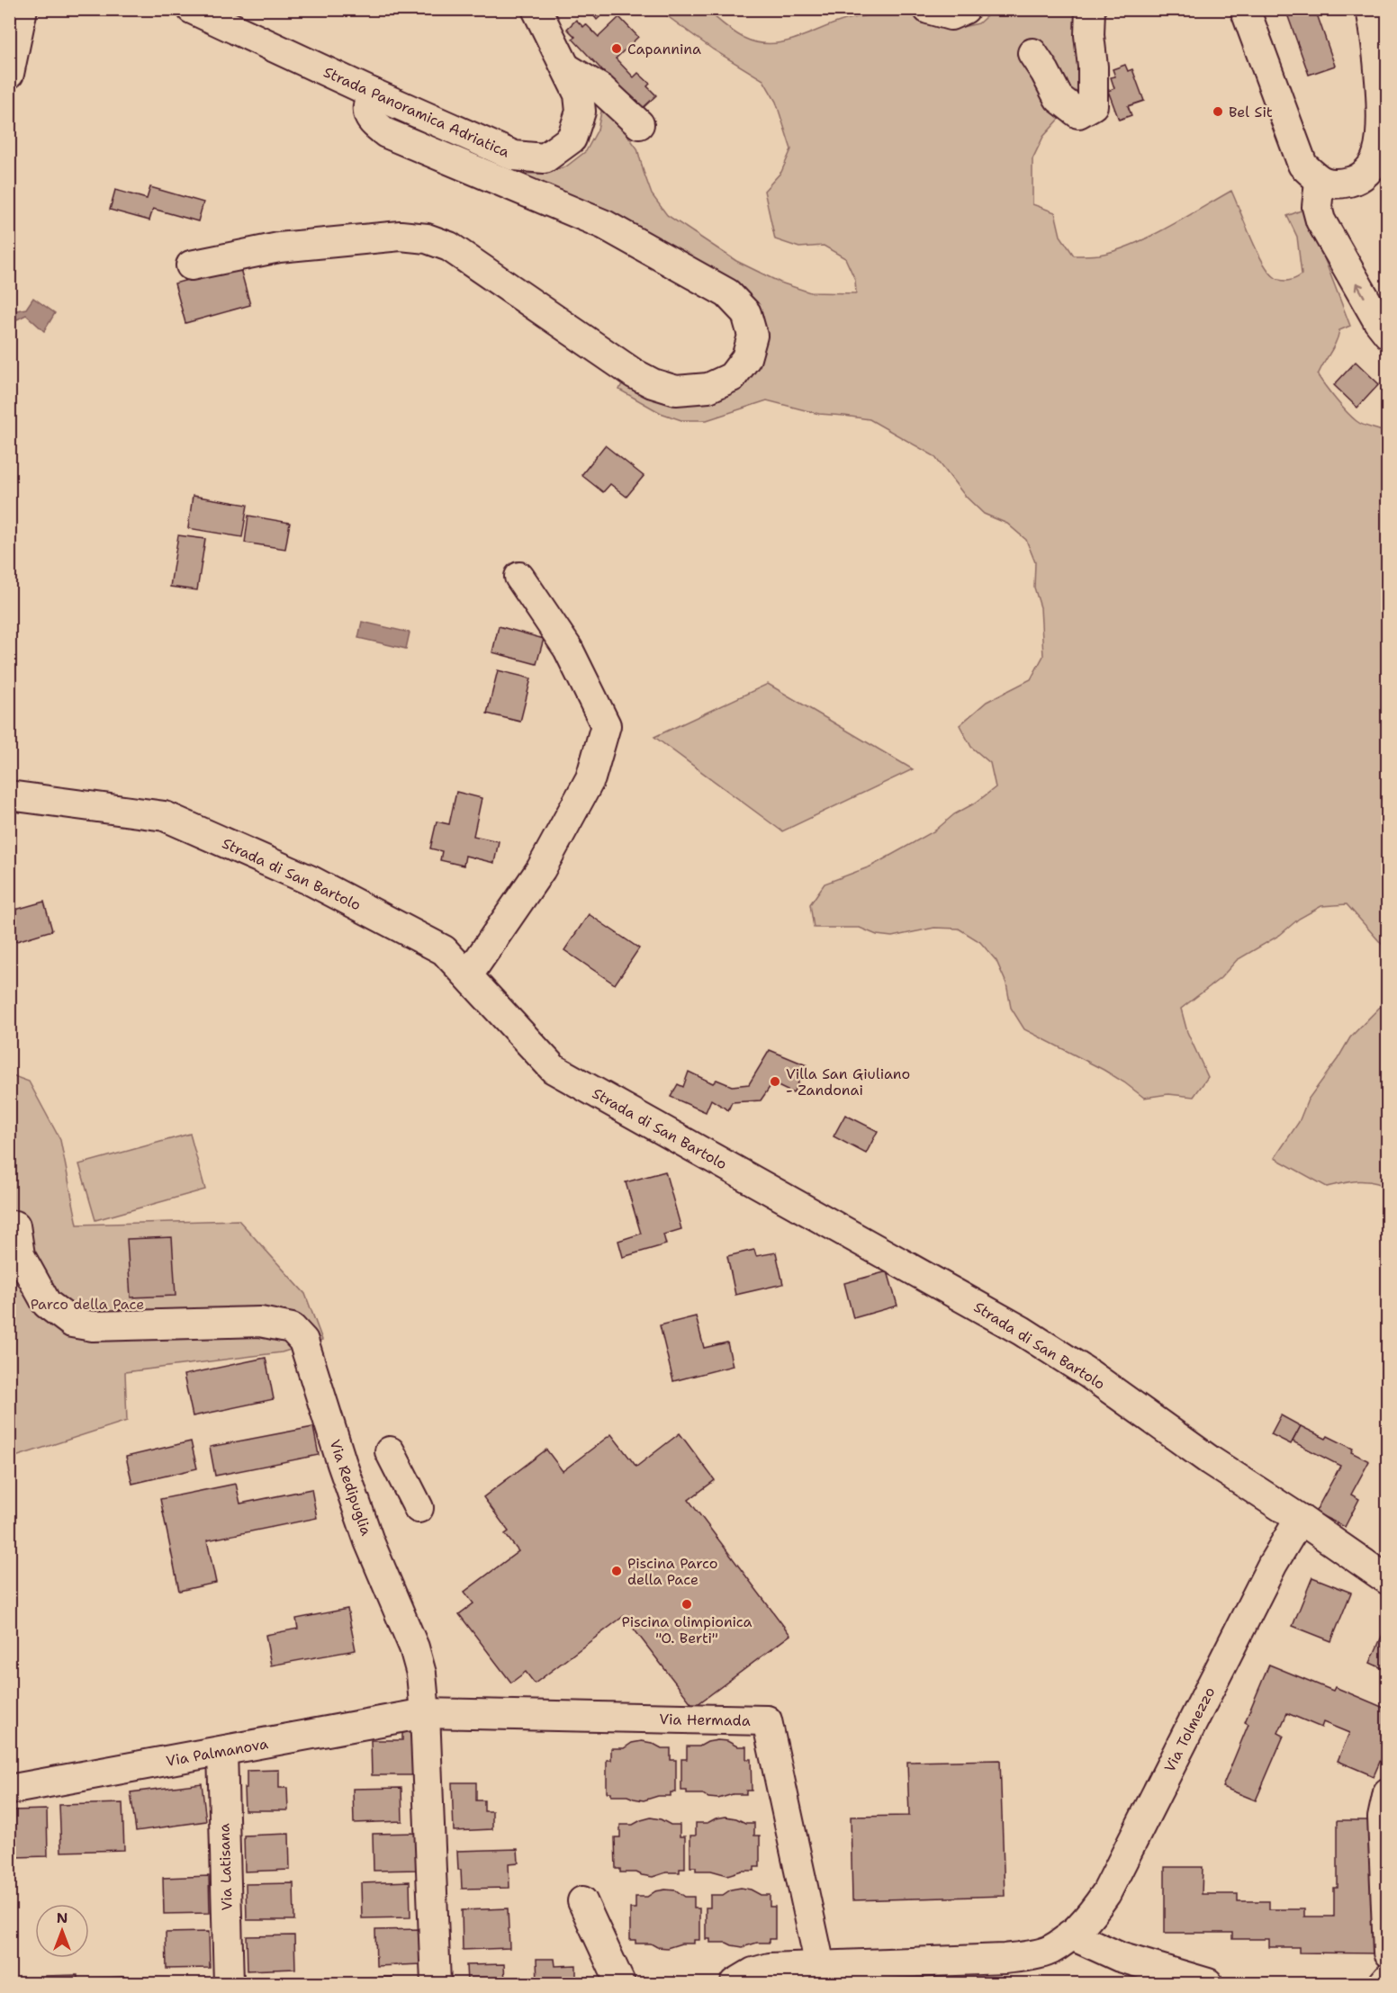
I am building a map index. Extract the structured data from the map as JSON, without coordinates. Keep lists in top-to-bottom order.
{
  "streets": {
    "street": [
      "Strada Panoramica Adriatica",
      "Strada di San Bartolo",
      "Via Redipuglia",
      "Via Hermada",
      "Via Tolmezzo",
      "Via Palmanova",
      "Via Latisana"
    ]
  },
  "crossings": [
    ["Strada di San Bartolo", "Via Tolmezzo"],
    ["Via Redipuglia", "Via Hermada"],
    ["Via Redipuglia", "Via Palmanova"],
    ["Via Hermada", "Via Palmanova"],
    ["Via Palmanova", "Via Latisana"]
  ],
  "parks": ["Parco della Pace"],
  "places": [
    "Capannina",
    "Bel Sit",
    "Villa San Giuliano - Zandonai",
    "Piscina Parco della Pace",
    "Piscina olimpionica \"O. Berti\""
  ],
  "north": "top"
}
